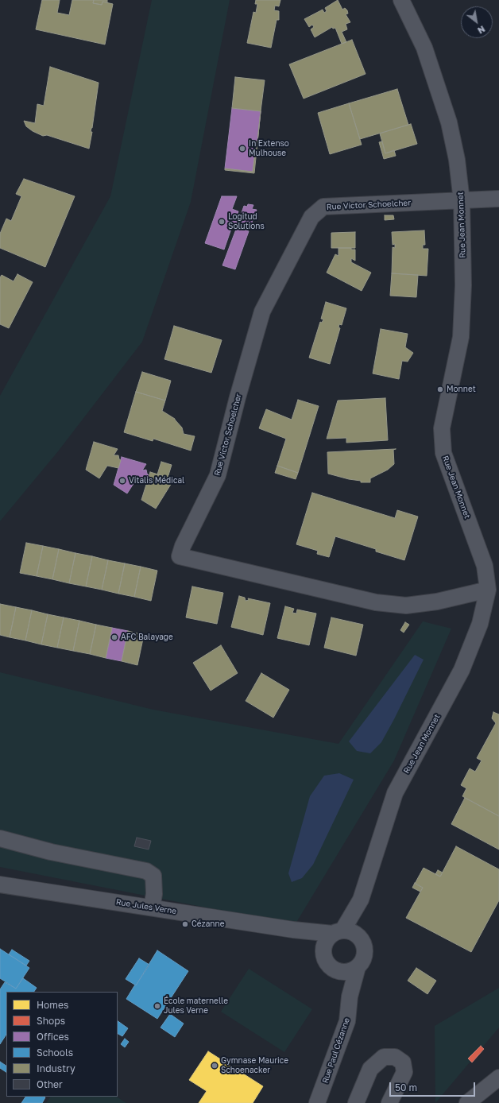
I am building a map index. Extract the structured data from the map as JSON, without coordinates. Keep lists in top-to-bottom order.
{
  "streets": {
    "street": [
      "Rue Victor Schoelcher",
      "Rue Jean Monnet",
      "Rue Jules Verne",
      "Rue Paul Cézanne"
    ]
  },
  "crossings": [
    ["Rue Victor Schoelcher", "Rue Jean Monnet"],
    ["Rue Jean Monnet", "Rue Jules Verne"],
    ["Rue Jean Monnet", "Rue Paul Cézanne"],
    ["Rue Jules Verne", "Rue Paul Cézanne"]
  ],
  "places": [
    "In Extenso Mulhouse",
    "Logitud Solutions",
    "Monnet",
    "Vitalis Médical",
    "AFC Balayage",
    "Cézanne",
    "École maternelle Jules Verne",
    "Gymnase Maurice Schoenacker"
  ],
  "legend": [
    "Homes",
    "Shops",
    "Offices",
    "Schools",
    "Industry",
    "Other"
  ],
  "scale_bar": "50 m",
  "north": "bottom right"
}
